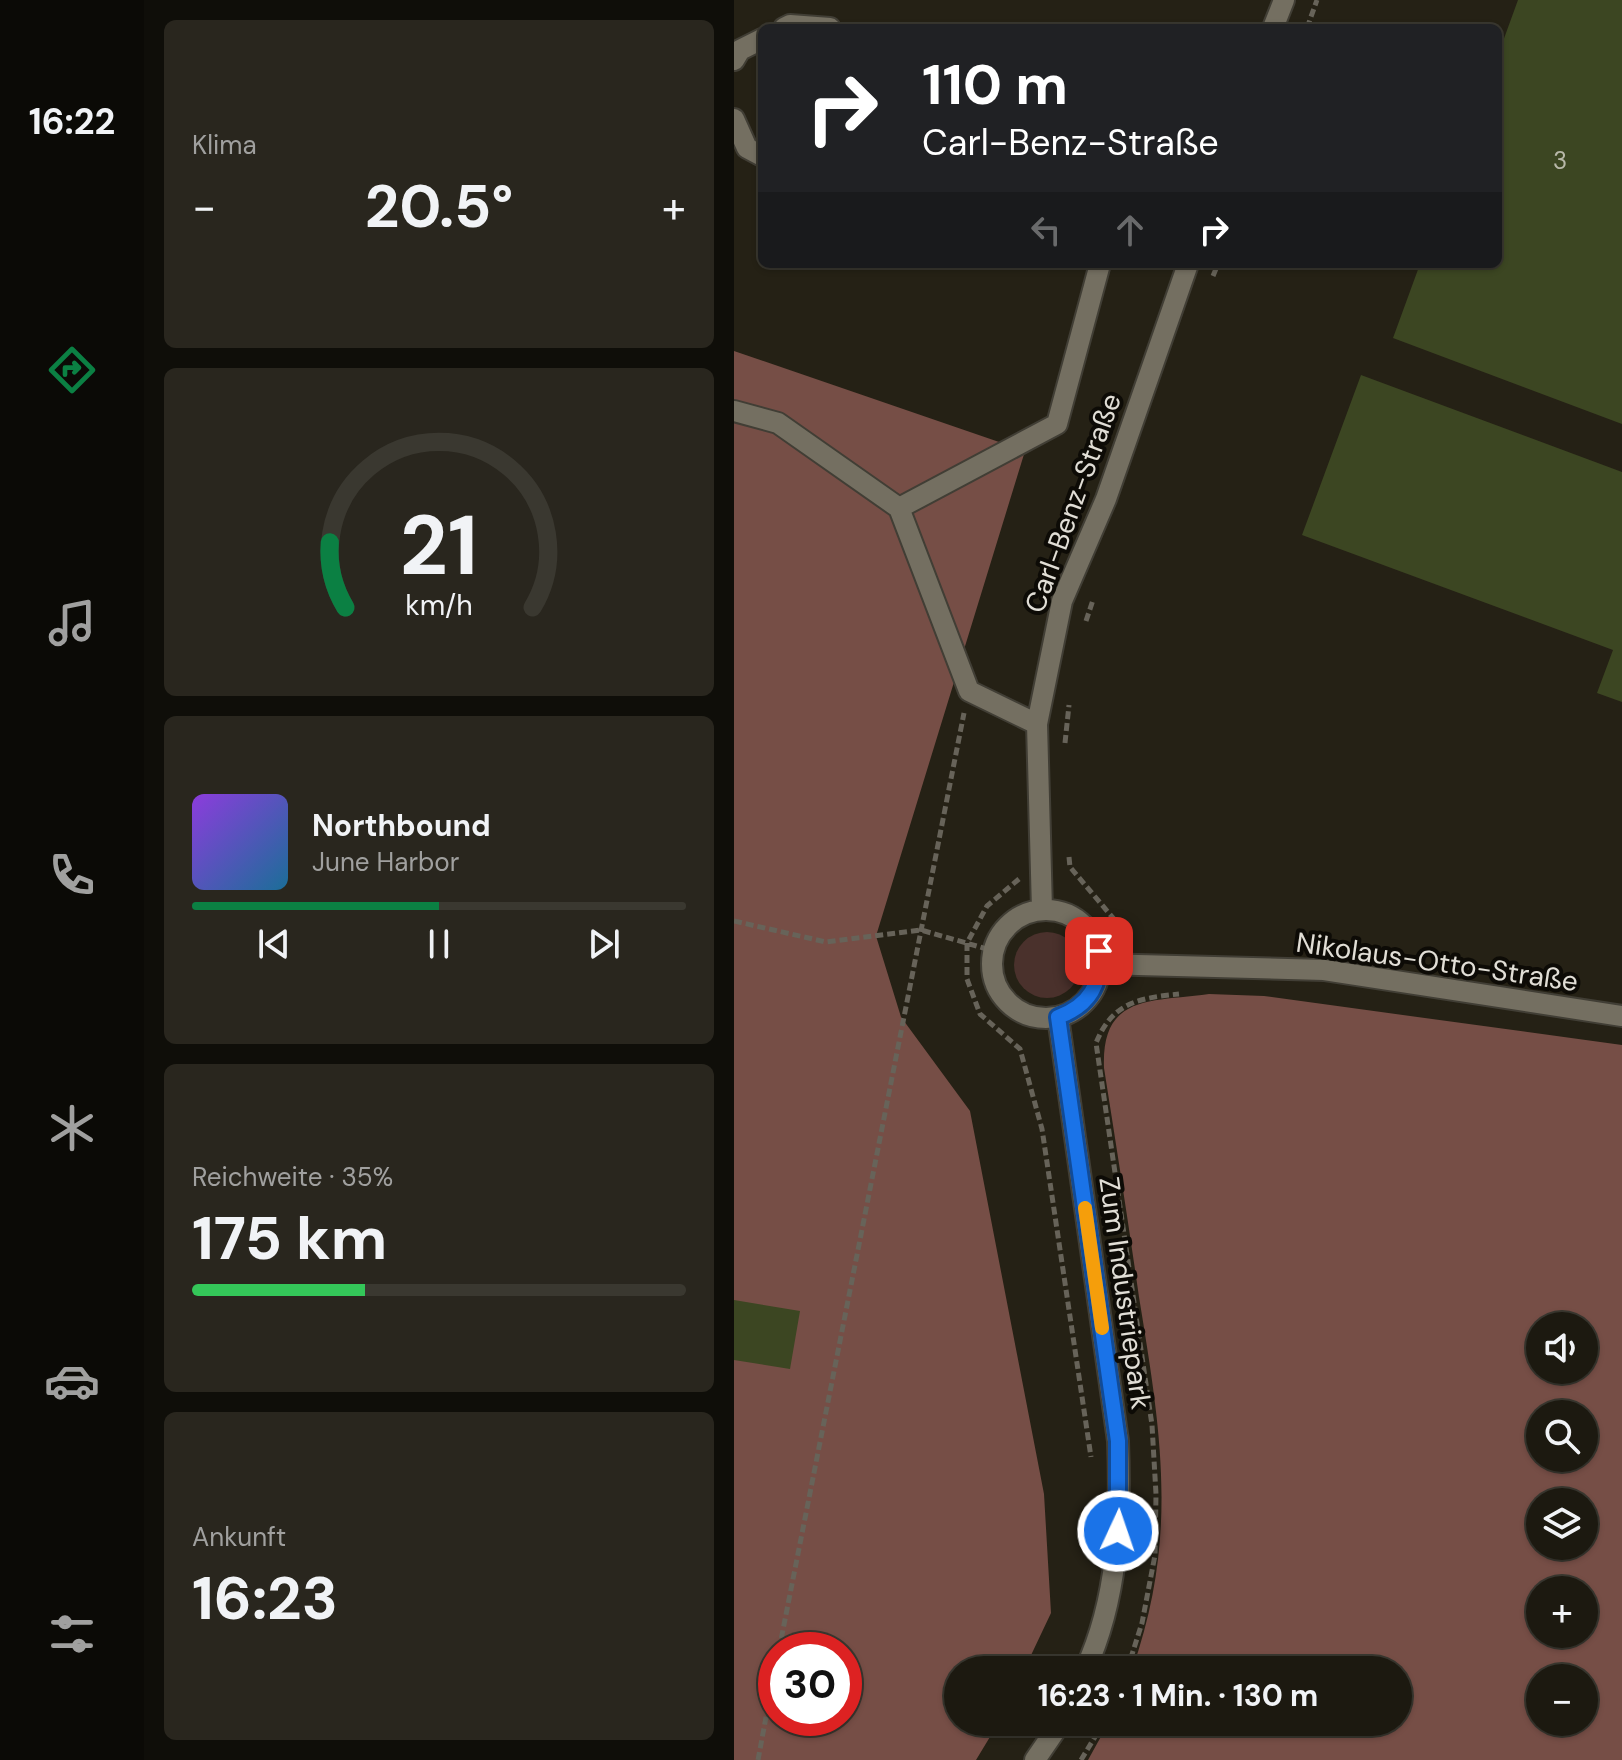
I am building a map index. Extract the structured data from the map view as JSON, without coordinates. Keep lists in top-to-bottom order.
{
  "streets": {
    "street": ["Carl-Benz-Straße", "Nikolaus-Otto-Straße", "Zum Industriepark"]
  },
  "crossings": [
    ["Carl-Benz-Straße", "Nikolaus-Otto-Straße"],
    ["Carl-Benz-Straße", "Zum Industriepark"],
    ["Nikolaus-Otto-Straße", "Zum Industriepark"]
  ],
  "house_numbers": ["3"],
  "page": {
    "tabs": "16:22",
    "tile": [
      "Klima",
      ["Reichweite · 35%", "175 km"],
      ["Ankunft", "16:23"]
    ],
    "turn": ["110 m", "Carl-Benz-Straße"],
    "heat": ["−", "20.5°", "+"],
    "song": ["Northbound", "June Harbor"],
    "map_buttons": ["+", "−"],
    "limit": "30",
    "trip": "16:23 · 1 Min. · 130 m",
    "gauge": ["21", "km/h"]
  }
}
